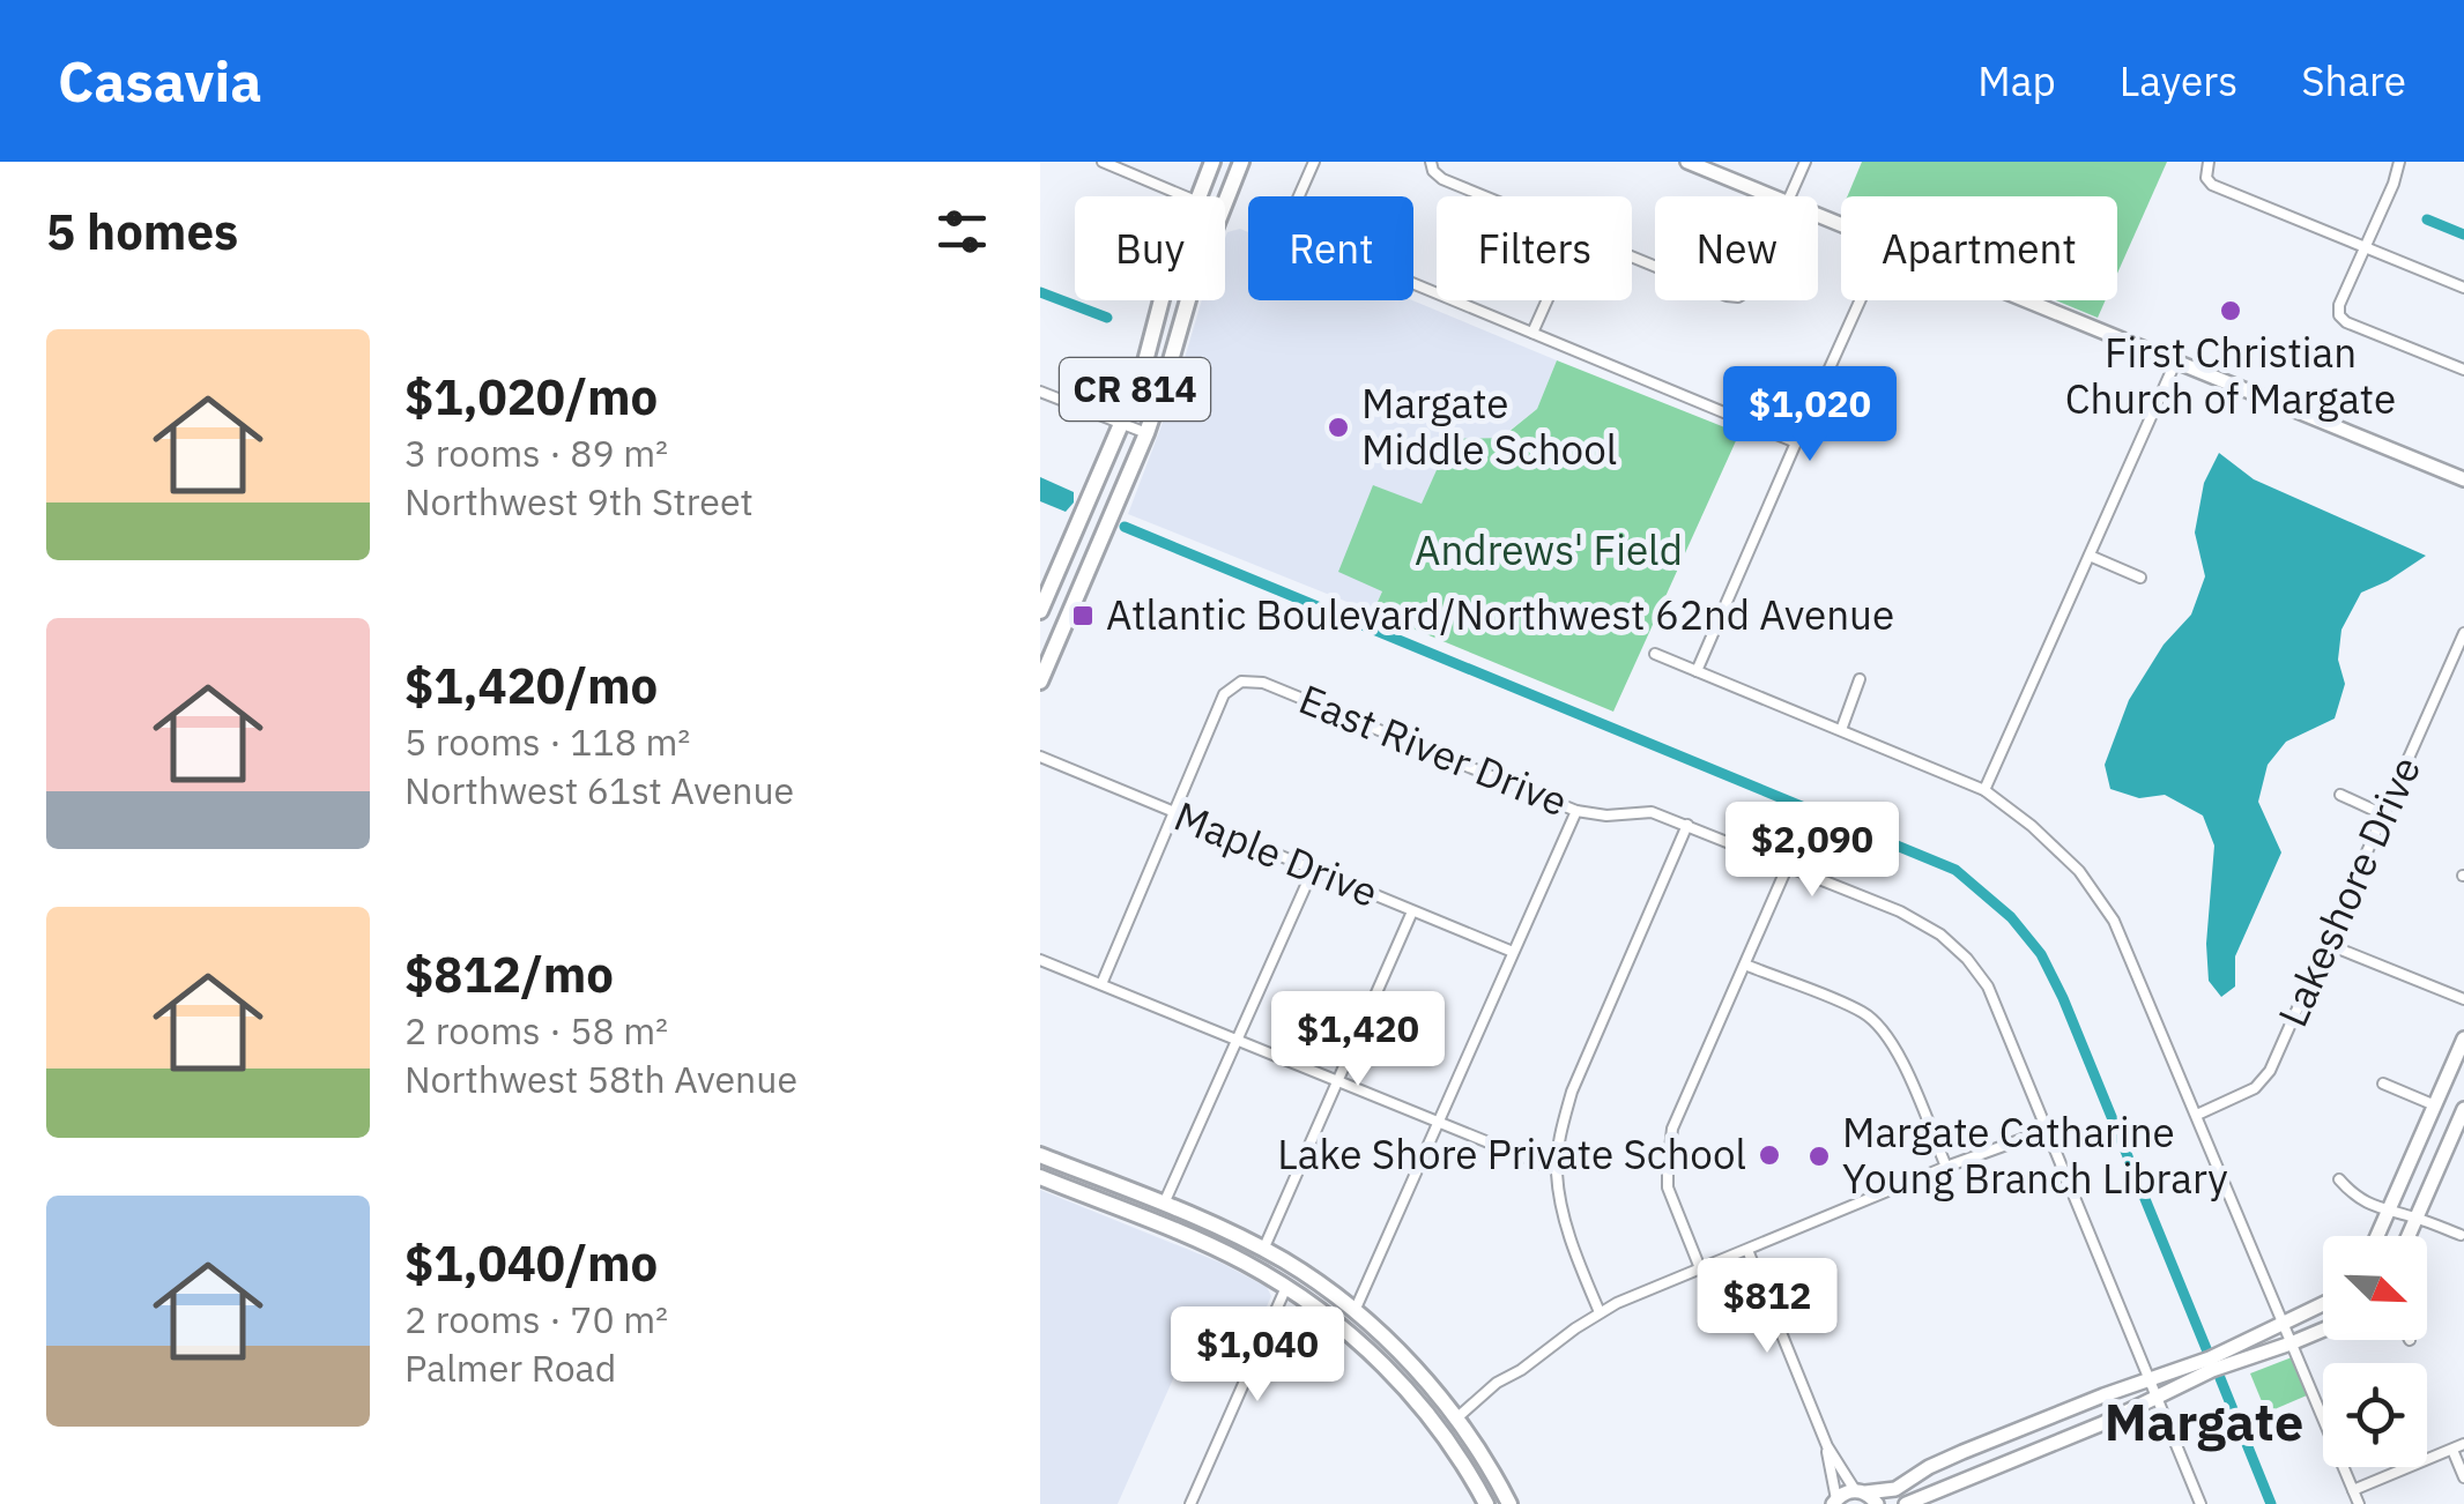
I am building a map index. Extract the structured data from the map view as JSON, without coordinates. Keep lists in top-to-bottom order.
{
  "streets": {
    "main road": ["CR 814"],
    "street": ["East River Drive", "Maple Drive", "Lakeshore Drive"]
  },
  "crossings": [
    ["East River Drive", "Maple Drive"]
  ],
  "districts": ["Margate"],
  "parks": ["Andrews' Field"],
  "places": {
    "other": [
      "First Christian Church of Margate",
      "Margate Middle School",
      "Lake Shore Private School",
      "Margate Catharine Young Branch Library"
    ],
    "transit": ["Atlantic Boulevard/Northwest 62nd Avenue"]
  },
  "north": "bottom right",
  "page": {
    "header": "Casavia",
    "nav": ["Map", "Layers", "Share"],
    "heading": "5 homes",
    "chip": [
      "Buy",
      "Rent",
      "Filters",
      "New",
      "Apartment"
    ],
    "list": [
      {
        "name": "$1,020/mo",
        "note": "3 rooms · 89 m² · Northwest 9th Street"
      },
      {
        "name": "$1,420/mo",
        "note": "5 rooms · 118 m² · Northwest 61st Avenue"
      },
      {
        "name": "$812/mo",
        "note": "2 rooms · 58 m² · Northwest 58th Avenue"
      },
      {
        "name": "$1,040/mo",
        "note": "2 rooms · 70 m² · Palmer Road"
      }
    ],
    "price": [
      "$1,020",
      "$2,090",
      "$1,420",
      "$812",
      "$1,040"
    ]
  }
}
